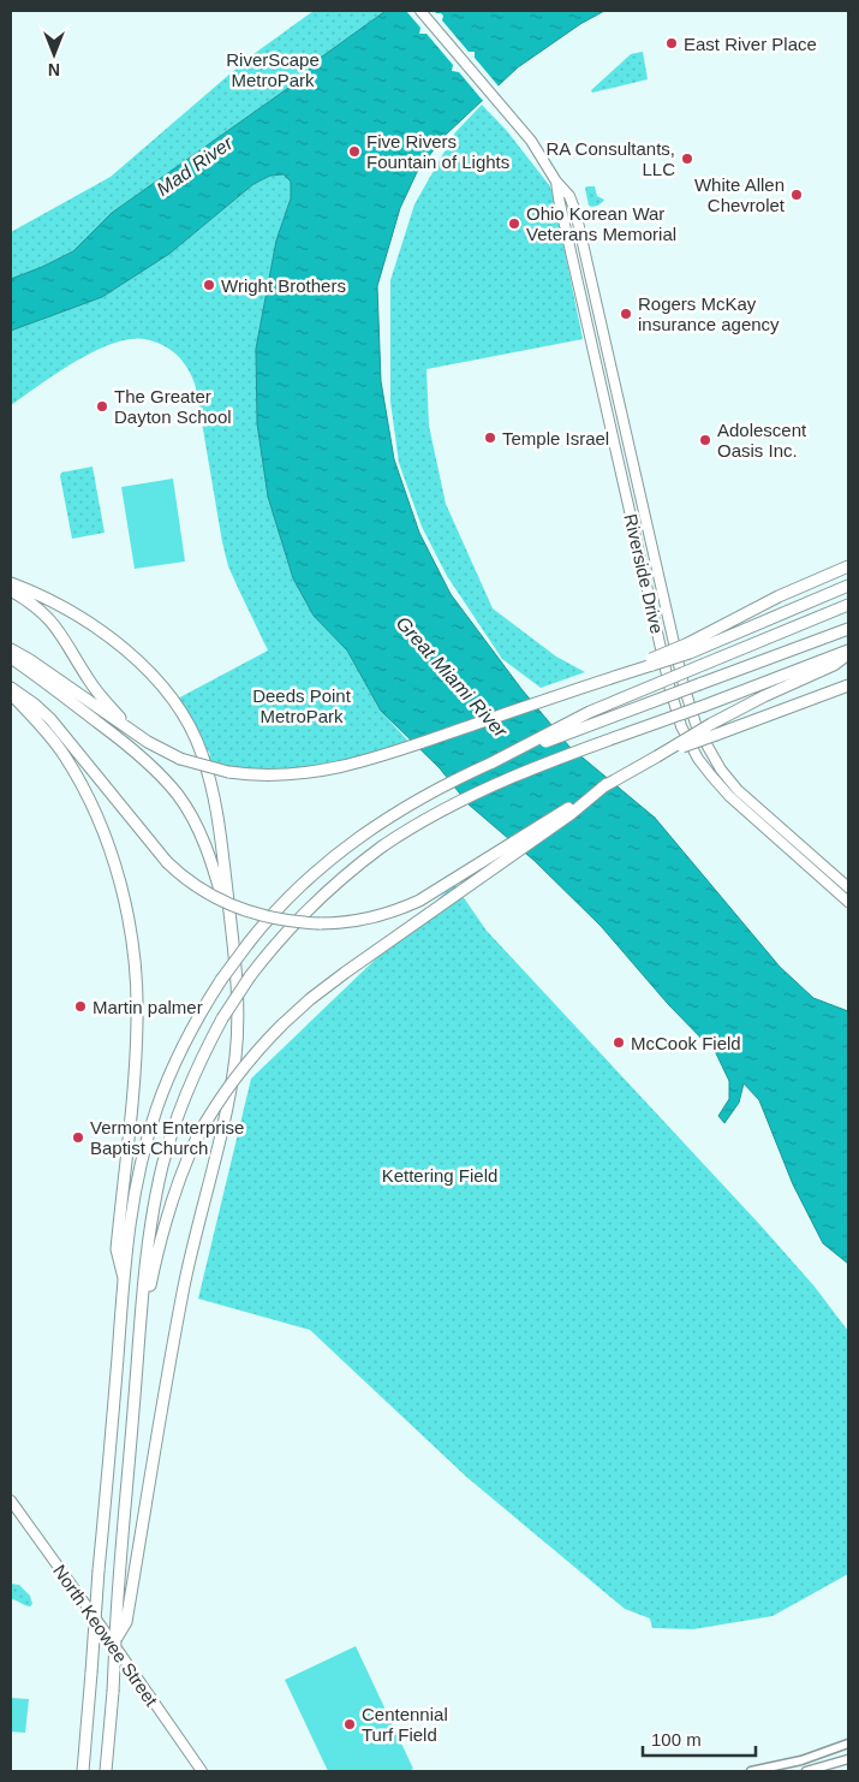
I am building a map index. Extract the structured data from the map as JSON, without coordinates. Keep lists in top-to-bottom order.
{
  "streets": {
    "main road": ["Riverside Drive", "North Keowee Street"]
  },
  "water": ["Mad River", "Great Miami River"],
  "parks": ["RiverScape MetroPark", "Deeds Point MetroPark", "Kettering Field"],
  "places": [
    "East River Place",
    "Five Rivers Fountain of Lights",
    "RA Consultants, LLC",
    "White Allen Chevrolet",
    "Ohio Korean War Veterans Memorial",
    "Wright Brothers",
    "Rogers McKay insurance agency",
    "The Greater Dayton School",
    "Temple Israel",
    "Adolescent Oasis Inc.",
    "Martin palmer",
    "McCook Field",
    "Vermont Enterprise Baptist Church",
    "Centennial Turf Field"
  ],
  "scale_bar": "100 m",
  "north": "bottom"
}
